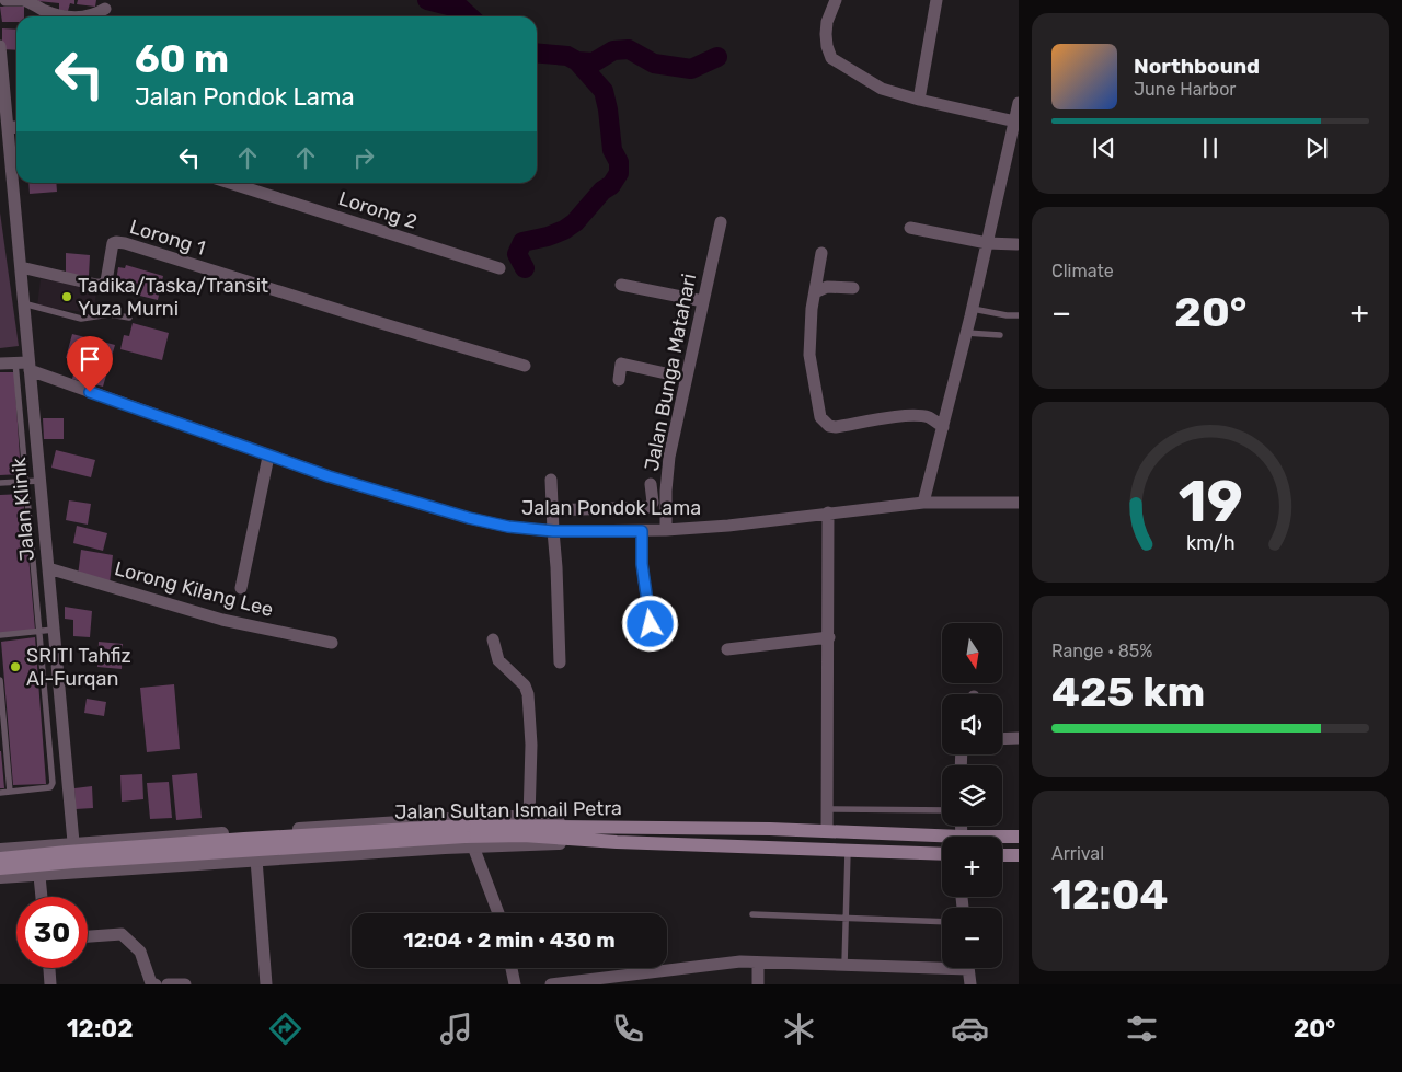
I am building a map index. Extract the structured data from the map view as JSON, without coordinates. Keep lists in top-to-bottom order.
{
  "streets": {
    "main road": ["Jalan Sultan Ismail Petra"],
    "street": [
      "Lorong 2",
      "Lorong 1",
      "Jalan Bunga Matahari",
      "Jalan Pondok Lama",
      "Jalan Klinik",
      "Lorong Kilang Lee"
    ]
  },
  "crossings": [
    ["Lorong 1", "Jalan Klinik"],
    ["Jalan Bunga Matahari", "Jalan Pondok Lama"],
    ["Jalan Pondok Lama", "Jalan Klinik"],
    ["Jalan Klinik", "Lorong Kilang Lee"]
  ],
  "places": ["Tadika/Taska/Transit Yuza Murni", "SRITI Tahfiz Al-Furqan"],
  "north": "bottom",
  "page": {
    "turn": ["60 m", "Jalan Pondok Lama"],
    "song": ["Northbound", "June Harbor"],
    "tile": [
      "Climate",
      ["Range · 85%", "425 km"],
      ["Arrival", "12:04"]
    ],
    "heat": ["−", "20°", "+"],
    "map_buttons": ["+", "−"],
    "limit": "30",
    "trip": "12:04 · 2 min · 430 m",
    "tabs": ["12:02", "20°"],
    "gauge": ["19", "km/h"]
  }
}
